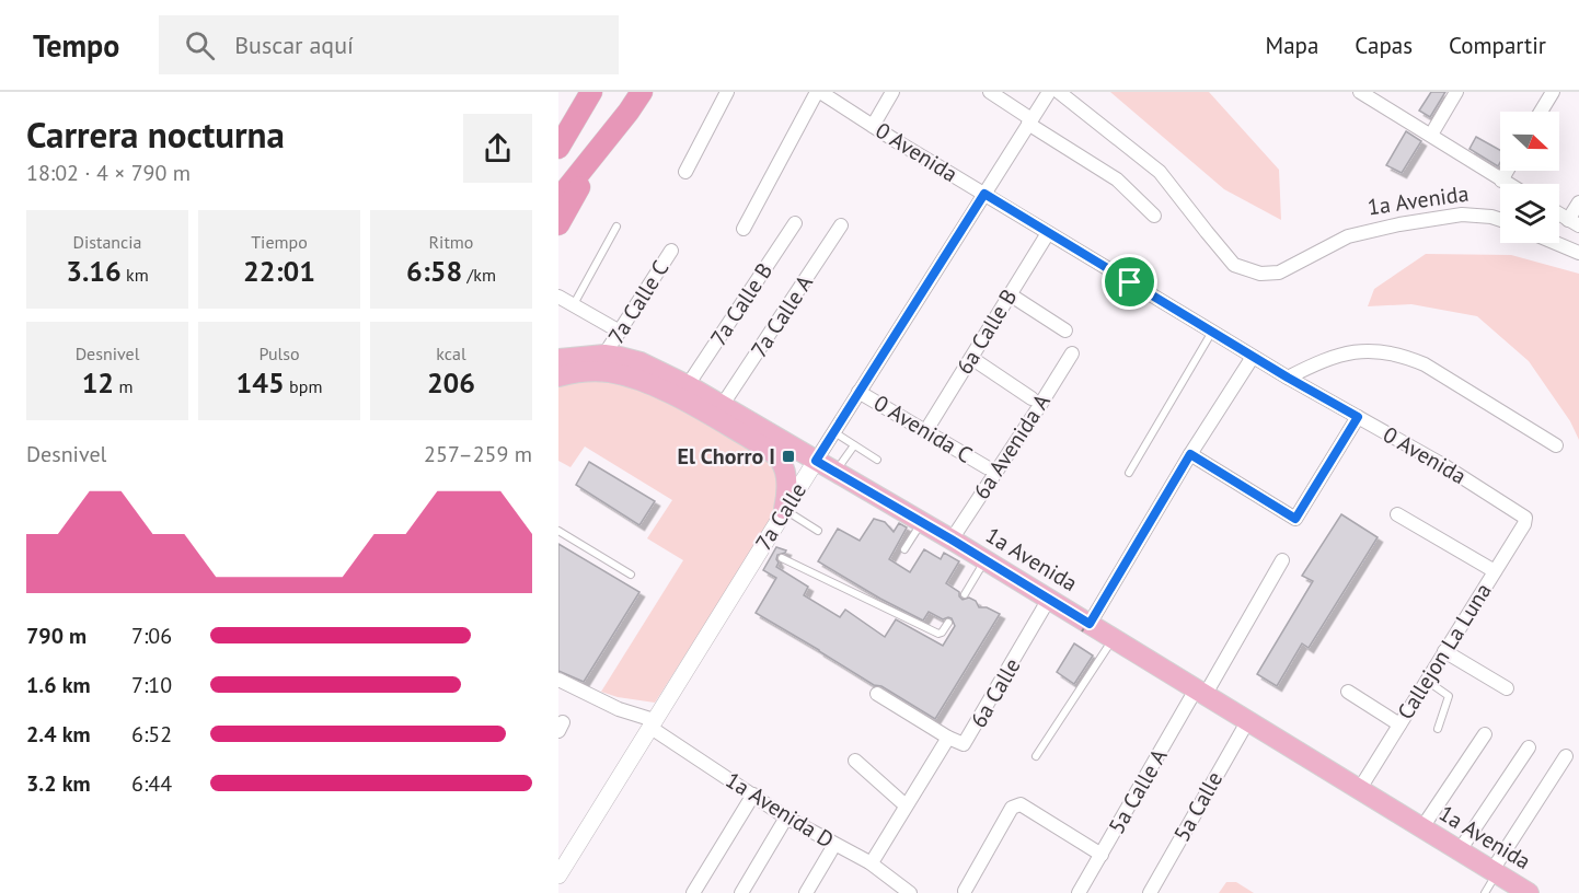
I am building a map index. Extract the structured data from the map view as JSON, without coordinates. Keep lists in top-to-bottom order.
{
  "streets": {
    "main road": ["1a Avenida"],
    "street": [
      "0 Avenida",
      "7a Calle C",
      "7a Calle B",
      "7a Calle A",
      "6a Calle B",
      "0 Avenida C",
      "6a Avenida A",
      "7a Calle",
      "Callejon La Luna",
      "6a Calle",
      "5a Calle A",
      "5a Calle",
      "1a Avenida D"
    ]
  },
  "crossings": [
    ["0 Avenida", "6a Calle B"],
    ["0 Avenida", "7a Calle"],
    ["0 Avenida", "Callejon La Luna"],
    ["1a Avenida", "7a Calle C"],
    ["1a Avenida", "7a Calle B"],
    ["1a Avenida", "7a Calle A"],
    ["1a Avenida", "6a Avenida A"],
    ["1a Avenida", "7a Calle"],
    ["1a Avenida", "Callejon La Luna"],
    ["1a Avenida", "6a Calle"],
    ["1a Avenida", "5a Calle A"],
    ["1a Avenida", "5a Calle"],
    ["6a Calle B", "0 Avenida C"],
    ["0 Avenida C", "7a Calle"],
    ["7a Calle", "1a Avenida D"],
    ["6a Calle", "1a Avenida D"]
  ],
  "places": {
    "transit": ["El Chorro I"]
  },
  "north": "right",
  "page": {
    "header": "Tempo",
    "search": "Buscar aquí",
    "nav": ["Mapa", "Capas", "Compartir"],
    "heading": ["Carrera nocturna", "18:02 · 4 × 790 m"],
    "stats": [
      ["Distancia", "3.16 km"],
      ["Tiempo", "22:01"],
      ["Ritmo", "6:58 /km"],
      ["Desnivel", "12 m"],
      ["Pulso", "145 bpm"],
      ["kcal", "206"]
    ],
    "chart": ["Desnivel", "257–259 m"],
    "list": [
      {
        "name": "790 m",
        "note": "7:06"
      },
      {
        "name": "1.6 km",
        "note": "7:10"
      },
      {
        "name": "2.4 km",
        "note": "6:52"
      },
      {
        "name": "3.2 km",
        "note": "6:44"
      }
    ]
  }
}
